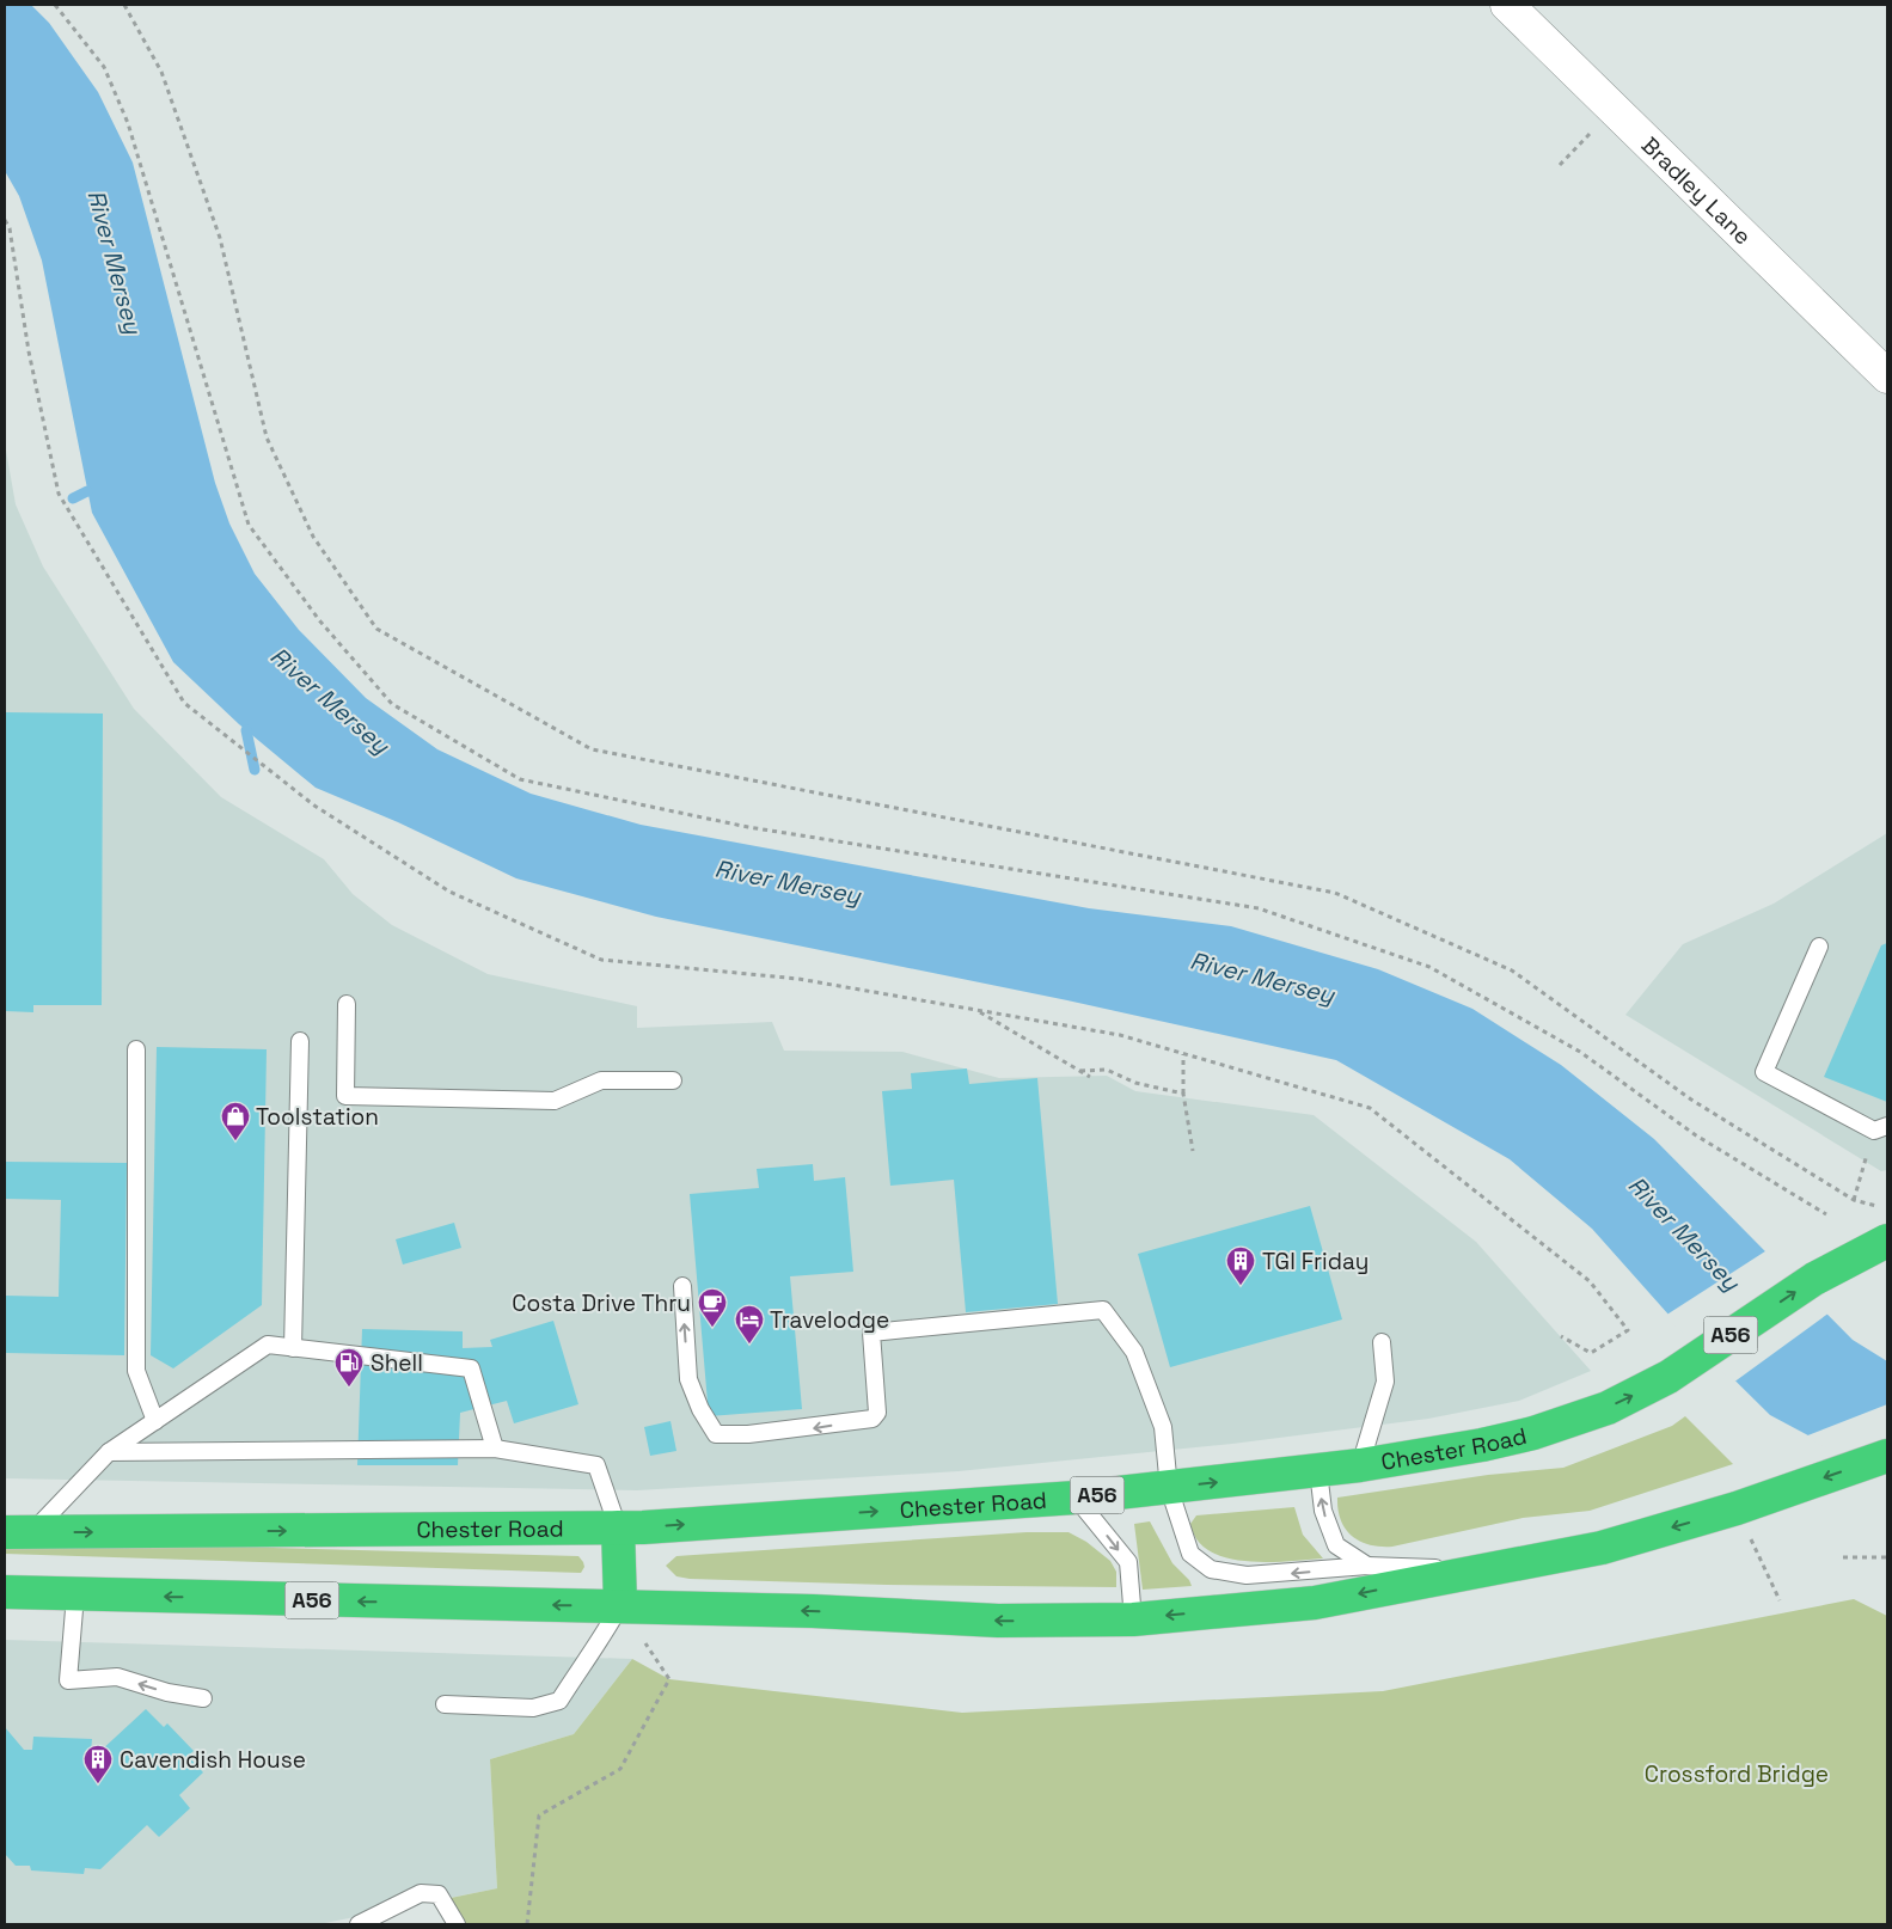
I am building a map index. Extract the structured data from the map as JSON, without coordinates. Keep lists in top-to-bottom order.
{
  "streets": {
    "highway": ["A56", "Chester Road"],
    "street": ["Bradley Lane"]
  },
  "water": ["River Mersey"],
  "parks": ["Crossford Bridge"],
  "places": {
    "shop": ["Toolstation"],
    "building": ["TGI Friday", "Cavendish House"],
    "cafe": ["Costa Drive Thru"],
    "hotel": ["Travelodge"],
    "fuel station": ["Shell"]
  }
}
